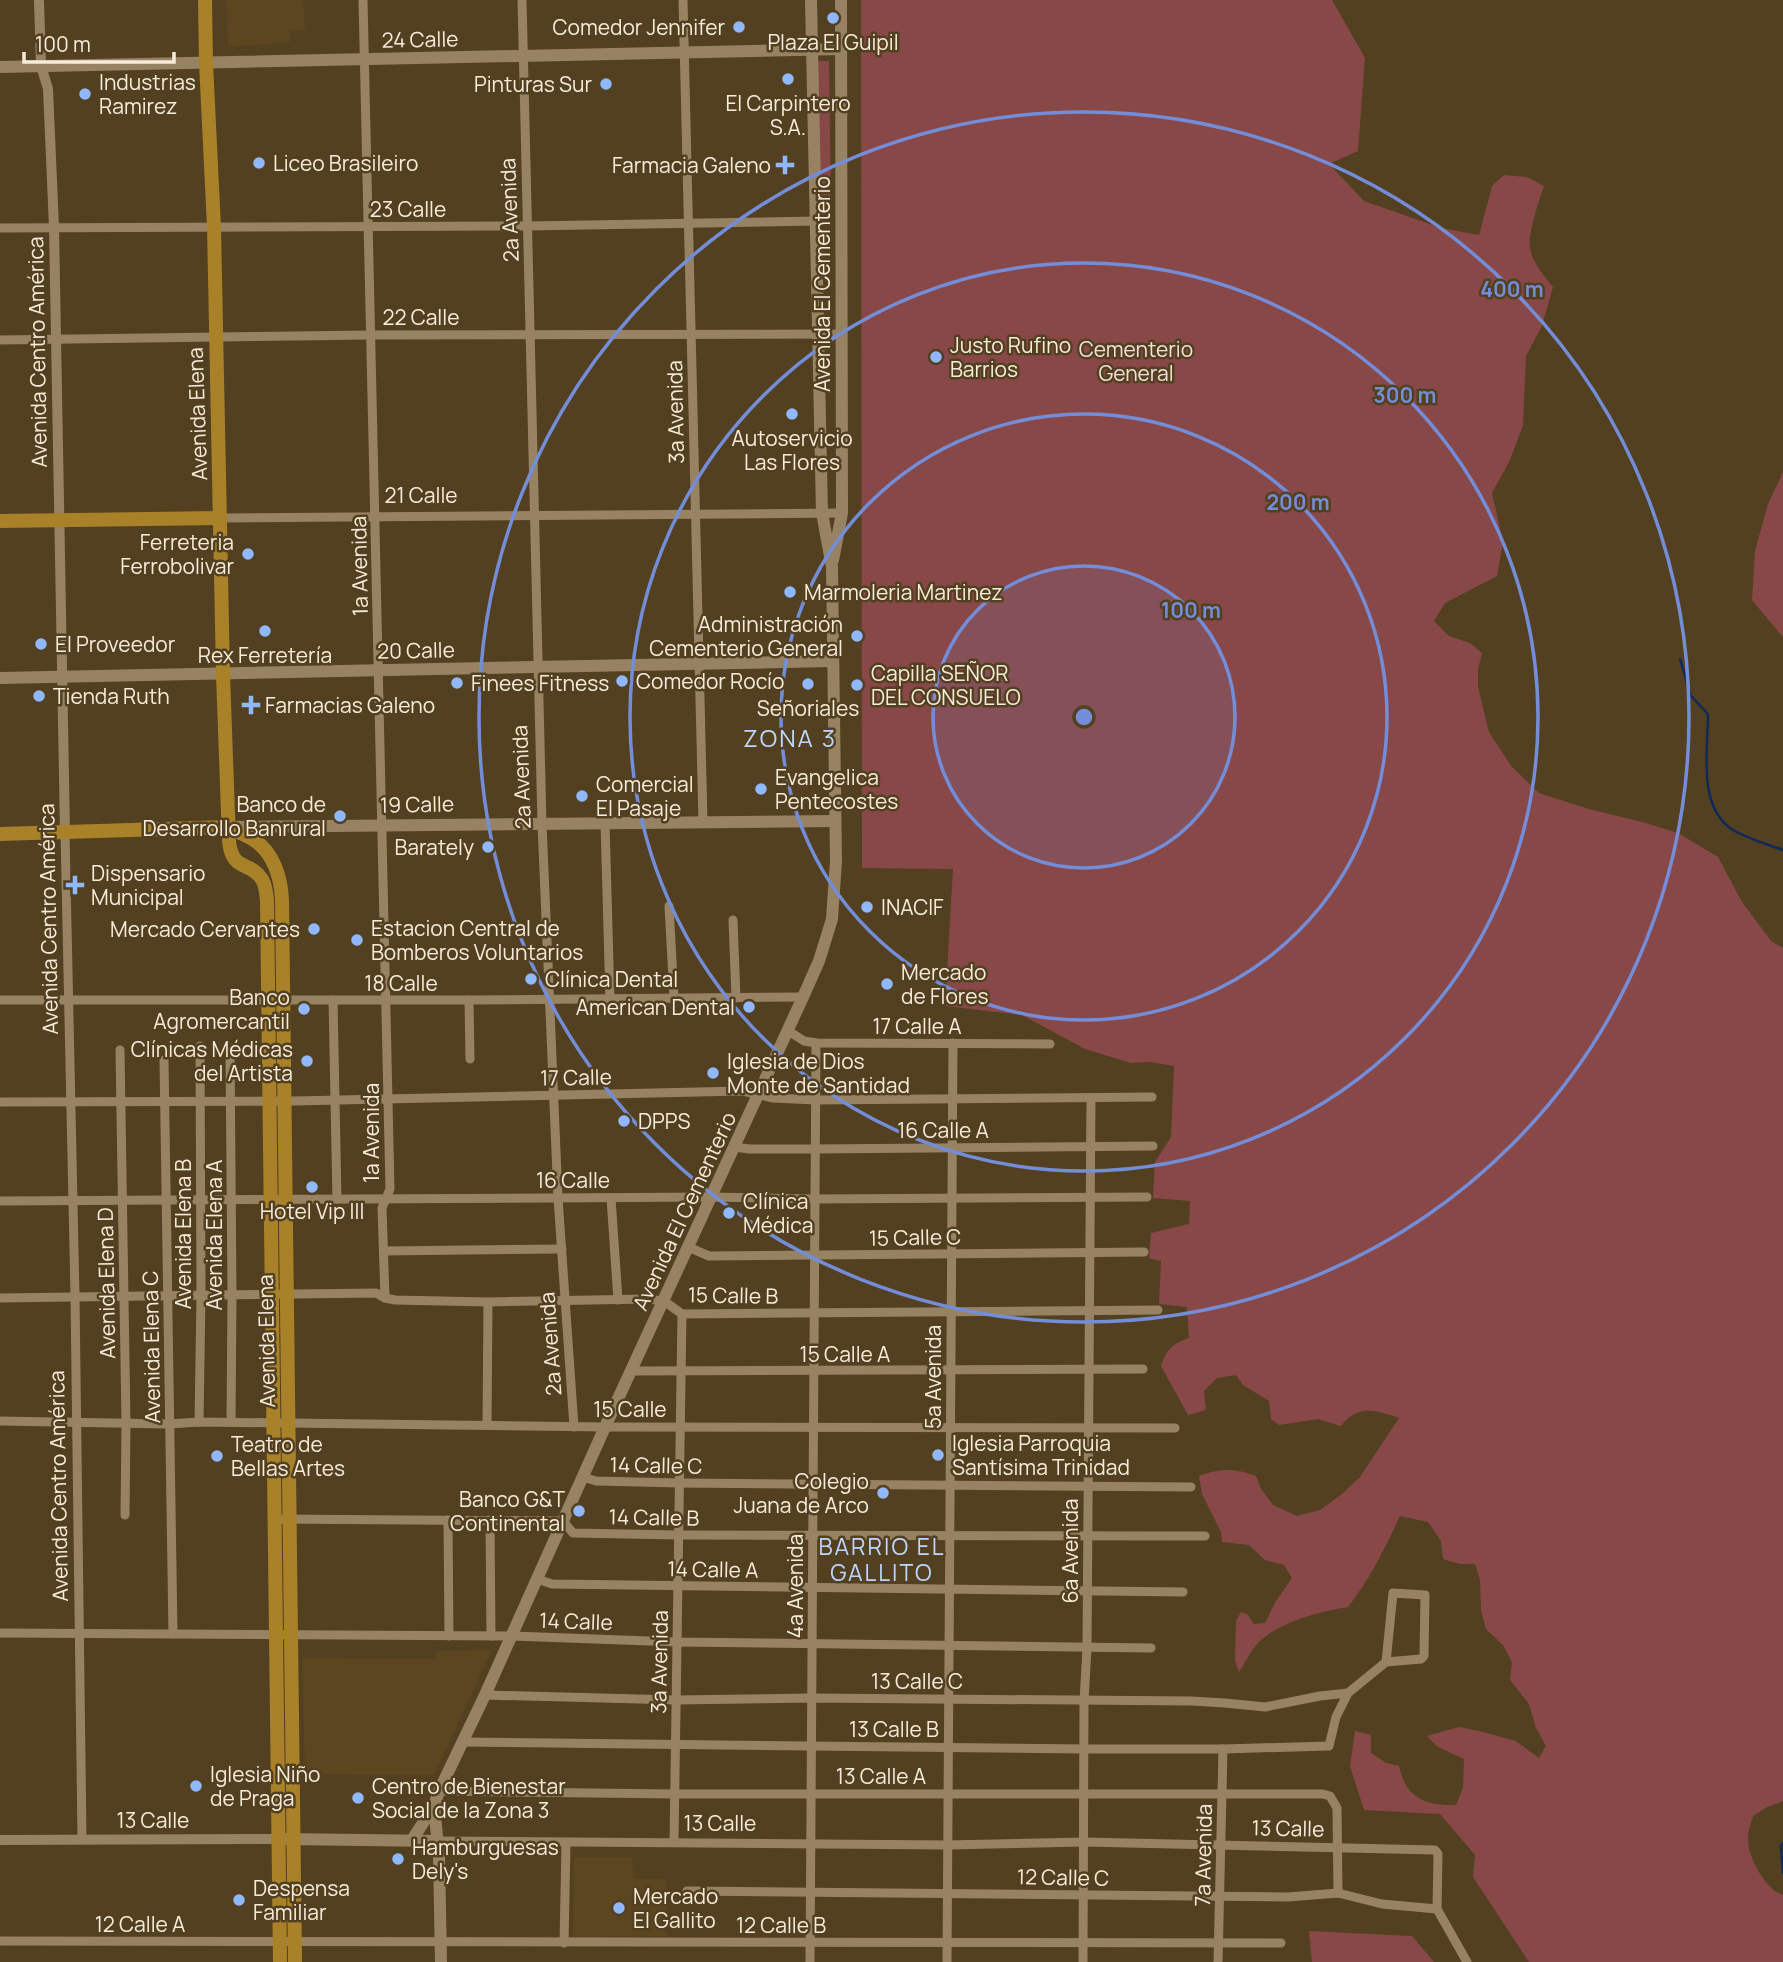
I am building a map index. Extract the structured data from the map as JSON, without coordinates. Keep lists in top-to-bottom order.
{
  "streets": {
    "main road": [
      "24 Calle",
      "Avenida El Cementerio",
      "Avenida Elena",
      "21 Calle",
      "20 Calle",
      "19 Calle",
      "13 Calle"
    ],
    "street": [
      "23 Calle",
      "2a Avenida",
      "22 Calle",
      "Avenida Centro América",
      "3a Avenida",
      "1a Avenida",
      "18 Calle",
      "17 Calle A",
      "17 Calle",
      "16 Calle A",
      "16 Calle",
      "Avenida Elena B",
      "Avenida Elena A",
      "15 Calle C",
      "Avenida Elena D",
      "15 Calle B",
      "Avenida Elena C",
      "15 Calle A",
      "5a Avenida",
      "15 Calle",
      "14 Calle C",
      "14 Calle B",
      "6a Avenida",
      "14 Calle A",
      "4a Avenida",
      "14 Calle",
      "13 Calle C",
      "13 Calle B",
      "13 Calle A",
      "7a Avenida",
      "12 Calle C",
      "12 Calle A",
      "12 Calle B"
    ]
  },
  "crossings": [
    ["24 Calle", "2a Avenida"],
    ["24 Calle", "Avenida El Cementerio"],
    ["24 Calle", "Avenida Centro América"],
    ["24 Calle", "3a Avenida"],
    ["24 Calle", "Avenida Elena"],
    ["24 Calle", "1a Avenida"],
    ["23 Calle", "2a Avenida"],
    ["23 Calle", "Avenida El Cementerio"],
    ["23 Calle", "Avenida Centro América"],
    ["23 Calle", "3a Avenida"],
    ["23 Calle", "Avenida Elena"],
    ["23 Calle", "1a Avenida"],
    ["2a Avenida", "22 Calle"],
    ["2a Avenida", "21 Calle"],
    ["2a Avenida", "20 Calle"],
    ["2a Avenida", "19 Calle"],
    ["2a Avenida", "18 Calle"],
    ["2a Avenida", "17 Calle"],
    ["2a Avenida", "16 Calle"],
    ["2a Avenida", "15 Calle B"],
    ["2a Avenida", "15 Calle"],
    ["Avenida El Cementerio", "22 Calle"],
    ["Avenida El Cementerio", "21 Calle"],
    ["Avenida El Cementerio", "20 Calle"],
    ["Avenida El Cementerio", "19 Calle"],
    ["Avenida El Cementerio", "18 Calle"],
    ["Avenida El Cementerio", "17 Calle A"],
    ["Avenida El Cementerio", "17 Calle"],
    ["Avenida El Cementerio", "16 Calle A"],
    ["Avenida El Cementerio", "16 Calle"],
    ["Avenida El Cementerio", "15 Calle C"],
    ["Avenida El Cementerio", "15 Calle B"],
    ["Avenida El Cementerio", "15 Calle A"],
    ["Avenida El Cementerio", "15 Calle"],
    ["Avenida El Cementerio", "14 Calle C"],
    ["Avenida El Cementerio", "14 Calle B"],
    ["Avenida El Cementerio", "14 Calle A"],
    ["Avenida El Cementerio", "14 Calle"],
    ["Avenida El Cementerio", "13 Calle C"],
    ["Avenida El Cementerio", "13 Calle B"],
    ["Avenida El Cementerio", "13 Calle A"],
    ["Avenida El Cementerio", "13 Calle"],
    ["22 Calle", "Avenida Centro América"],
    ["22 Calle", "3a Avenida"],
    ["22 Calle", "Avenida Elena"],
    ["22 Calle", "1a Avenida"],
    ["Avenida Centro América", "21 Calle"],
    ["Avenida Centro América", "20 Calle"],
    ["Avenida Centro América", "19 Calle"],
    ["Avenida Centro América", "18 Calle"],
    ["Avenida Centro América", "17 Calle"],
    ["Avenida Centro América", "16 Calle"],
    ["Avenida Centro América", "15 Calle"],
    ["Avenida Centro América", "14 Calle"],
    ["Avenida Centro América", "13 Calle"],
    ["3a Avenida", "21 Calle"],
    ["3a Avenida", "20 Calle"],
    ["3a Avenida", "19 Calle"],
    ["3a Avenida", "15 Calle B"],
    ["3a Avenida", "15 Calle A"],
    ["3a Avenida", "15 Calle"],
    ["3a Avenida", "14 Calle C"],
    ["3a Avenida", "14 Calle B"],
    ["3a Avenida", "14 Calle A"],
    ["3a Avenida", "14 Calle"],
    ["3a Avenida", "13 Calle C"],
    ["3a Avenida", "13 Calle B"],
    ["3a Avenida", "13 Calle A"],
    ["3a Avenida", "13 Calle"],
    ["Avenida Elena", "21 Calle"],
    ["Avenida Elena", "20 Calle"],
    ["Avenida Elena", "19 Calle"],
    ["Avenida Elena", "18 Calle"],
    ["Avenida Elena", "17 Calle"],
    ["Avenida Elena", "16 Calle"],
    ["Avenida Elena", "15 Calle B"],
    ["Avenida Elena", "15 Calle"],
    ["Avenida Elena", "14 Calle B"],
    ["Avenida Elena", "14 Calle"],
    ["Avenida Elena", "13 Calle"],
    ["Avenida Elena", "12 Calle A"],
    ["Avenida Elena", "12 Calle B"],
    ["21 Calle", "1a Avenida"],
    ["1a Avenida", "20 Calle"],
    ["1a Avenida", "19 Calle"],
    ["1a Avenida", "18 Calle"],
    ["1a Avenida", "17 Calle"],
    ["1a Avenida", "16 Calle"],
    ["1a Avenida", "15 Calle B"],
    ["17 Calle A", "5a Avenida"],
    ["17 Calle A", "4a Avenida"],
    ["17 Calle", "Avenida Elena B"],
    ["17 Calle", "Avenida Elena A"],
    ["17 Calle", "Avenida Elena D"],
    ["17 Calle", "Avenida Elena C"],
    ["17 Calle", "5a Avenida"],
    ["17 Calle", "6a Avenida"],
    ["17 Calle", "4a Avenida"],
    ["16 Calle A", "5a Avenida"],
    ["16 Calle A", "6a Avenida"],
    ["16 Calle A", "4a Avenida"],
    ["16 Calle", "Avenida Elena B"],
    ["16 Calle", "Avenida Elena A"],
    ["16 Calle", "Avenida Elena D"],
    ["16 Calle", "Avenida Elena C"],
    ["16 Calle", "5a Avenida"],
    ["16 Calle", "6a Avenida"],
    ["16 Calle", "4a Avenida"],
    ["Avenida Elena B", "15 Calle"],
    ["Avenida Elena A", "15 Calle"],
    ["15 Calle C", "5a Avenida"],
    ["15 Calle C", "6a Avenida"],
    ["15 Calle C", "4a Avenida"],
    ["Avenida Elena D", "15 Calle"],
    ["15 Calle B", "5a Avenida"],
    ["15 Calle B", "6a Avenida"],
    ["15 Calle B", "4a Avenida"],
    ["Avenida Elena C", "15 Calle"],
    ["Avenida Elena C", "14 Calle"],
    ["15 Calle A", "5a Avenida"],
    ["15 Calle A", "6a Avenida"],
    ["15 Calle A", "4a Avenida"],
    ["5a Avenida", "15 Calle"],
    ["5a Avenida", "14 Calle C"],
    ["5a Avenida", "14 Calle B"],
    ["5a Avenida", "14 Calle A"],
    ["5a Avenida", "14 Calle"],
    ["5a Avenida", "13 Calle C"],
    ["5a Avenida", "13 Calle B"],
    ["5a Avenida", "13 Calle A"],
    ["5a Avenida", "13 Calle"],
    ["5a Avenida", "12 Calle C"],
    ["5a Avenida", "12 Calle B"],
    ["15 Calle", "6a Avenida"],
    ["15 Calle", "4a Avenida"],
    ["14 Calle C", "6a Avenida"],
    ["14 Calle C", "4a Avenida"],
    ["14 Calle B", "6a Avenida"],
    ["14 Calle B", "4a Avenida"],
    ["6a Avenida", "14 Calle A"],
    ["6a Avenida", "14 Calle"],
    ["6a Avenida", "13 Calle C"],
    ["6a Avenida", "13 Calle B"],
    ["6a Avenida", "13 Calle A"],
    ["6a Avenida", "13 Calle"],
    ["6a Avenida", "12 Calle C"],
    ["6a Avenida", "12 Calle B"],
    ["14 Calle A", "4a Avenida"],
    ["4a Avenida", "14 Calle"],
    ["4a Avenida", "13 Calle C"],
    ["4a Avenida", "13 Calle B"],
    ["4a Avenida", "13 Calle A"],
    ["4a Avenida", "13 Calle"],
    ["4a Avenida", "12 Calle C"],
    ["4a Avenida", "12 Calle B"],
    ["13 Calle C", "13 Calle B"],
    ["13 Calle B", "7a Avenida"],
    ["13 Calle A", "13 Calle"],
    ["13 Calle A", "7a Avenida"],
    ["13 Calle", "7a Avenida"],
    ["13 Calle", "12 Calle C"],
    ["7a Avenida", "12 Calle C"],
    ["7a Avenida", "12 Calle B"],
    ["12 Calle A", "12 Calle B"]
  ],
  "districts": ["ZONA 3", "BARRIO EL GALLITO"],
  "parks": ["Cementerio General"],
  "places": {
    "other": [
      "Plaza El Guipil",
      "Comedor Jennifer",
      "El Carpintero S.A.",
      "Pinturas Sur",
      "Industrias Ramirez",
      "Liceo Brasileiro",
      "Justo Rufino Barrios",
      "Autoservicio Las Flores",
      "Ferreteria Ferrobolivar",
      "Marmoleria Martinez",
      "Rex Ferretería",
      "Administración Cementerio General",
      "El Proveedor",
      "Comedor Rocío",
      "Finees Fitness",
      "Señoriales",
      "Capilla SEÑOR DEL CONSUELO",
      "Tienda Ruth",
      "Evangelica Pentecostes",
      "Comercial El Pasaje",
      "Banco de Desarrollo Banrural",
      "Barately",
      "INACIF",
      "Mercado Cervantes",
      "Estacion Central de Bomberos Voluntarios",
      "Clínica Dental",
      "Mercado de Flores",
      "American Dental",
      "Banco Agromercantil",
      "Clínicas Médicas del Artista",
      "Iglesia de Dios Monte de Santidad",
      "DPPS",
      "Hotel Vip III",
      "Clínica Médica",
      "Iglesia Parroquia Santísima Trinidad",
      "Teatro de Bellas Artes",
      "Colegio Juana de Arco",
      "Banco G&T Continental",
      "Iglesia Niño de Praga",
      "Centro de Bienestar Social de la Zona 3",
      "Hamburguesas Dely's",
      "Despensa Familiar",
      "Mercado El Gallito"
    ],
    "health": ["Farmacia Galeno", "Farmacias Galeno", "Dispensario Municipal"]
  },
  "scale_bar": "100 m",
  "rings": [
    "400 m",
    "300 m",
    "200 m",
    "100 m"
  ]
}
